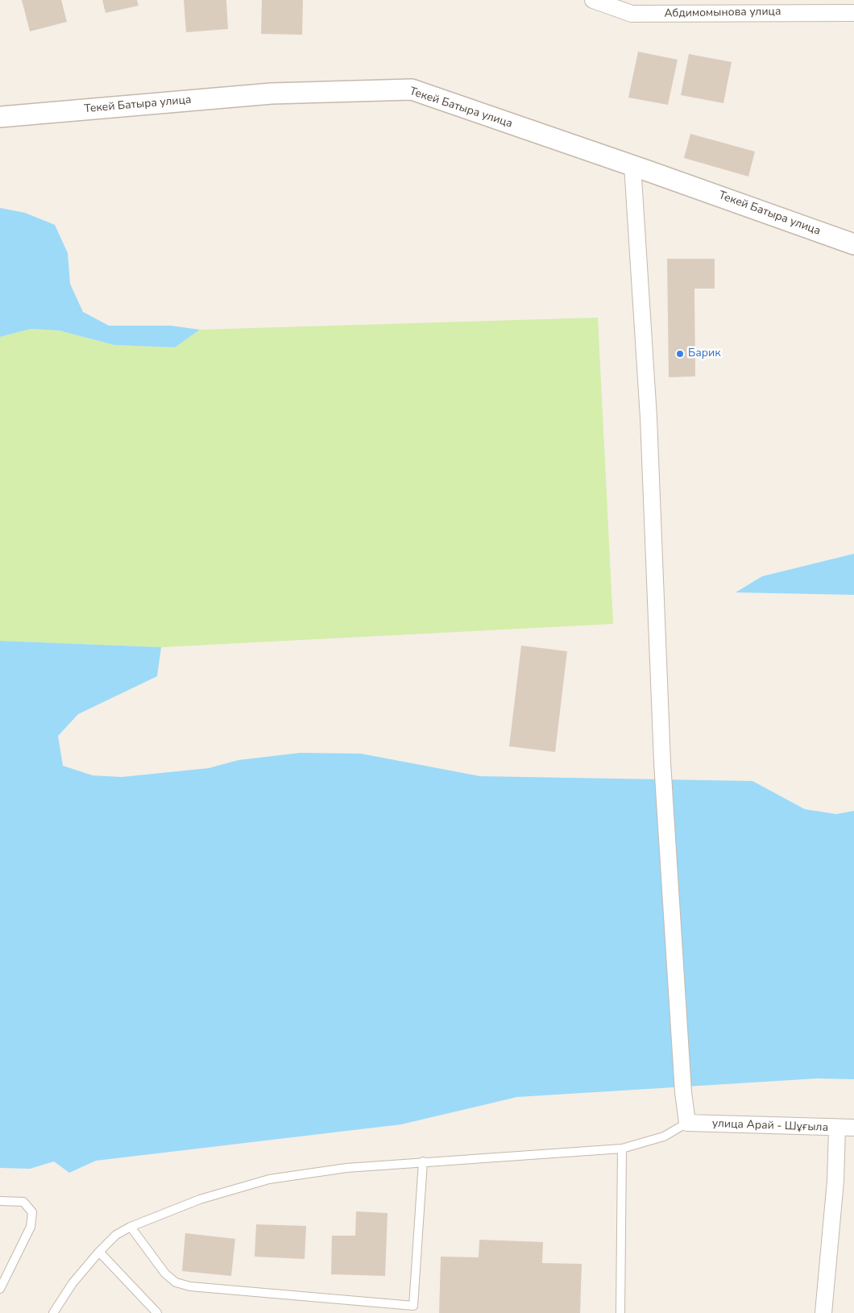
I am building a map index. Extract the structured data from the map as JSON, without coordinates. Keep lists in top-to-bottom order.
{
  "streets": {
    "street": ["Абдимомынова улица", "Текей Батыра улица", "улица Арай - Шұғыла"]
  },
  "places": ["Барик"]
}
